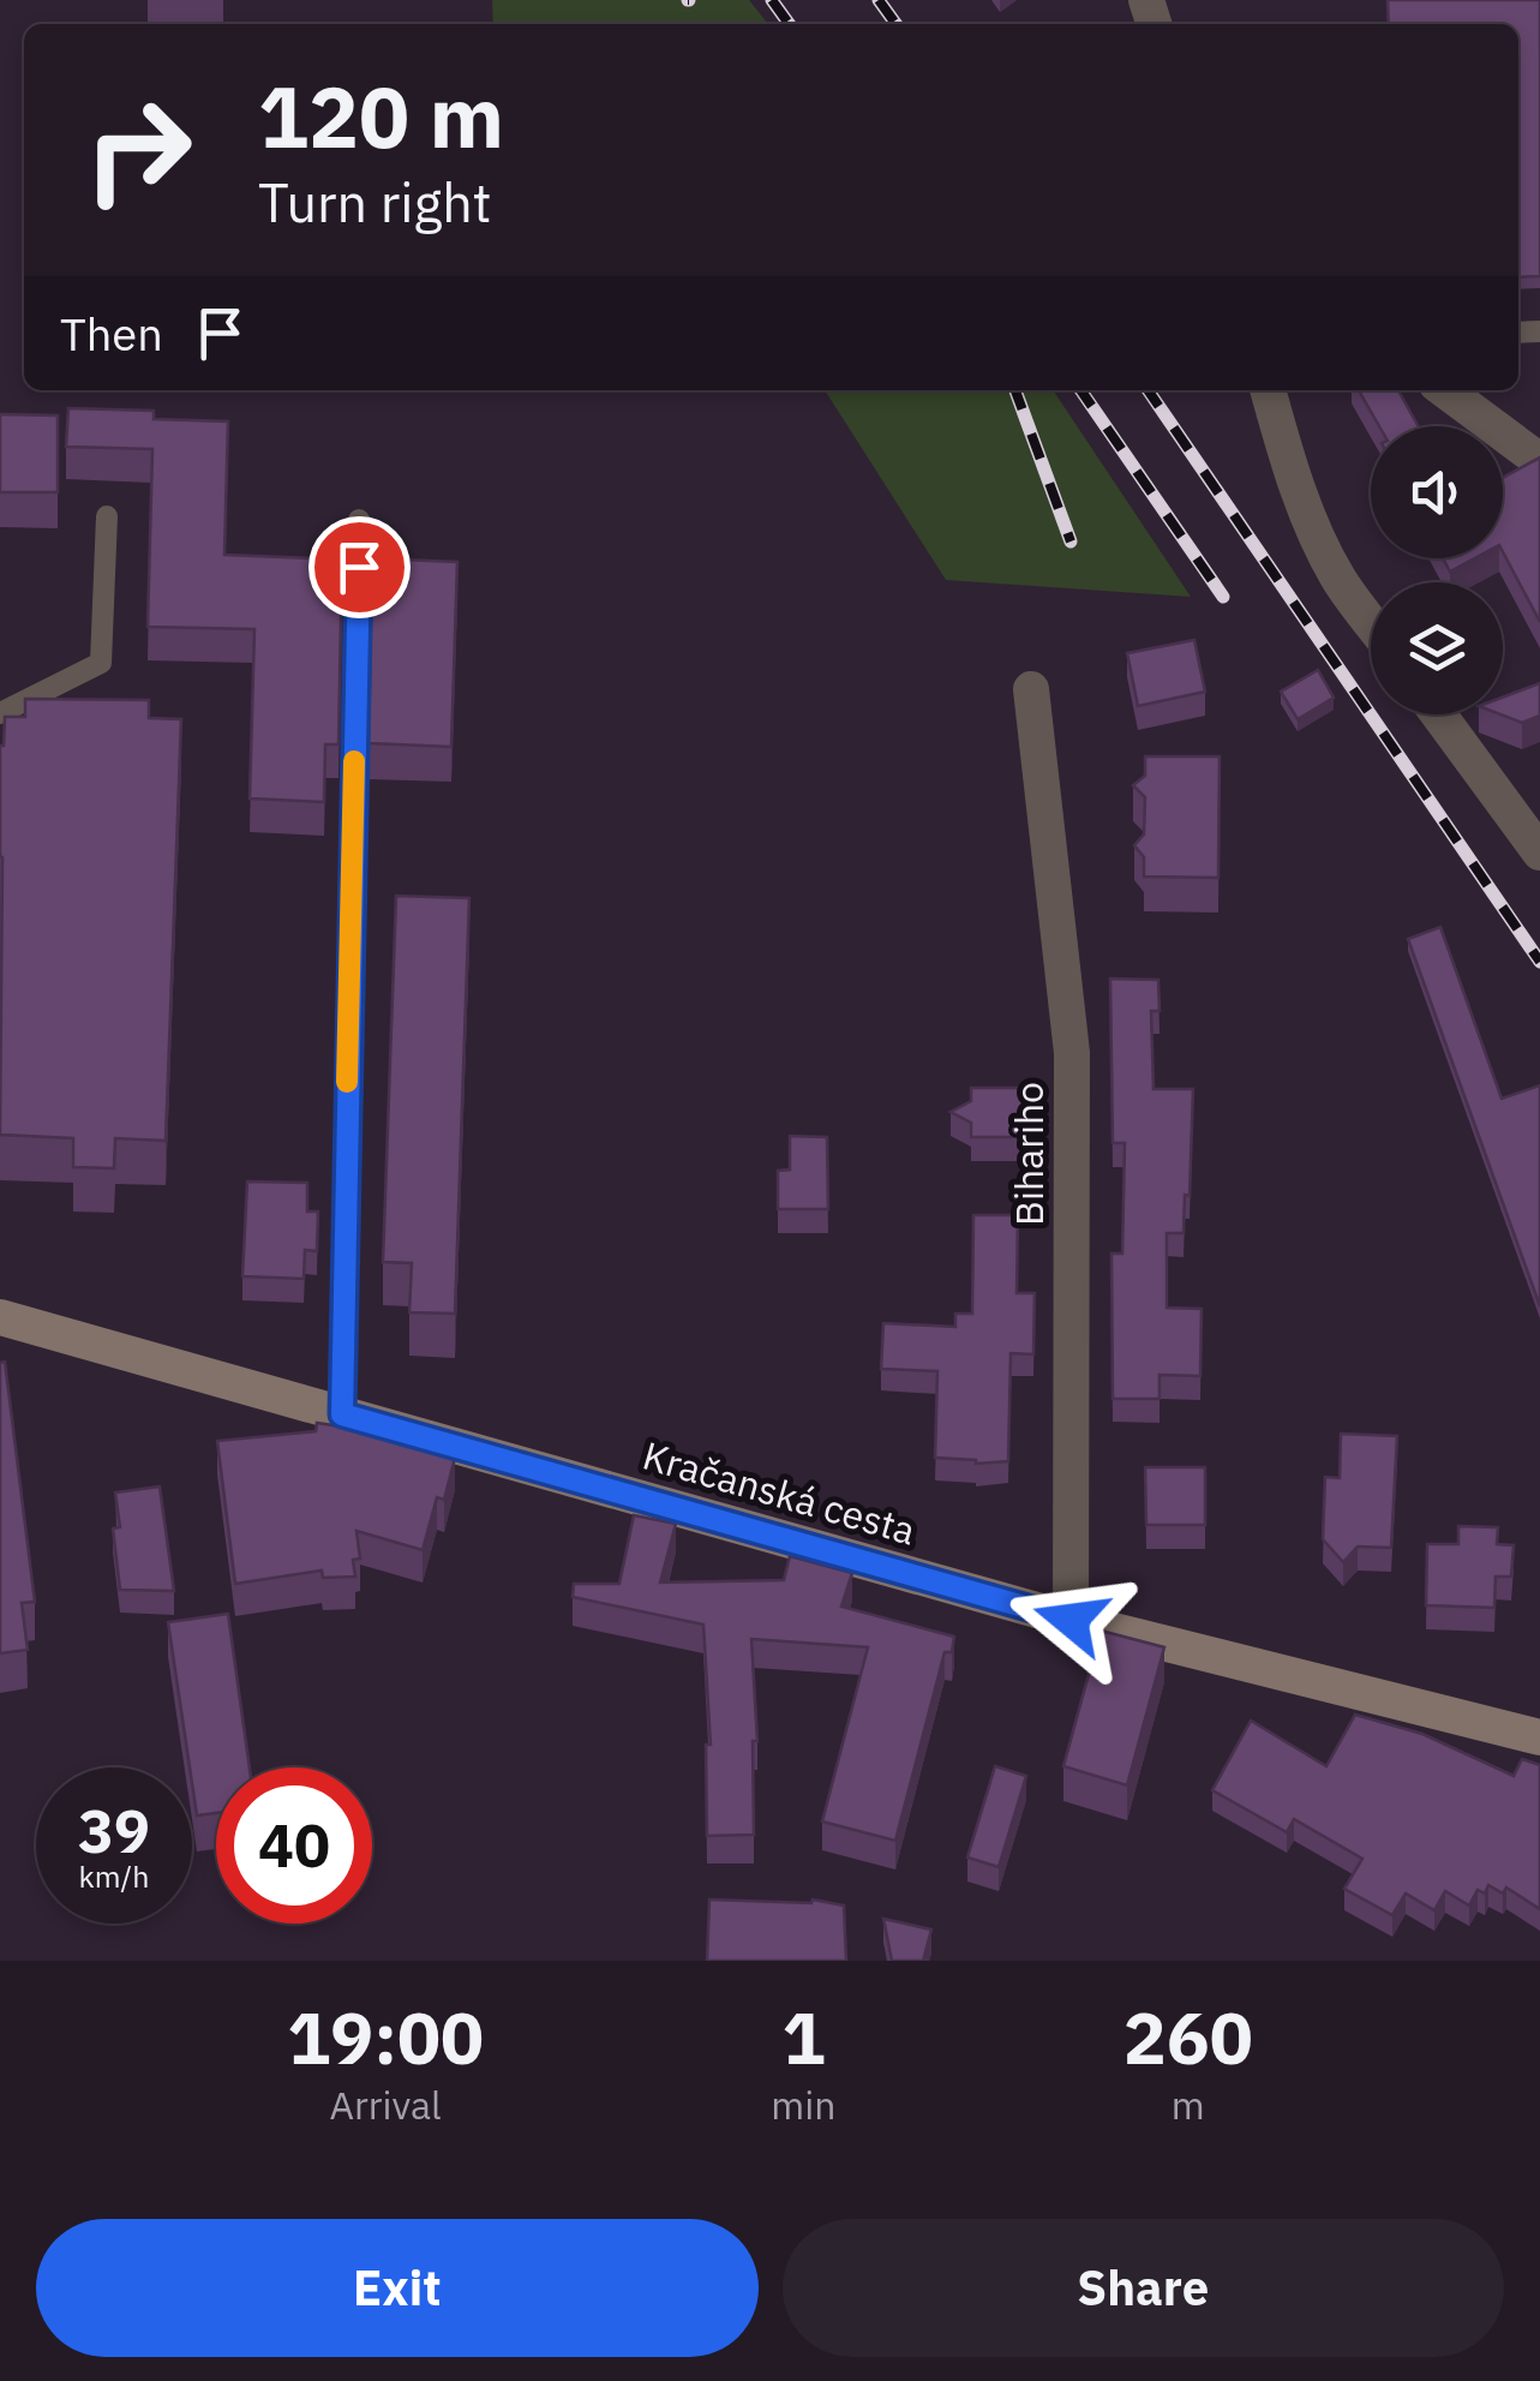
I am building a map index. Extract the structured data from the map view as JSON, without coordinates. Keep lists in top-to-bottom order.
{
  "streets": {
    "street": ["Bihariho", "Kračanská cesta"]
  },
  "crossings": [
    ["Bihariho", "Kračanská cesta"]
  ],
  "page": {
    "turn": ["120 m", "Turn right"],
    "then": "Then",
    "speed": "39 km/h",
    "limit": "40",
    "eta": [
      "19:00",
      "Arrival",
      "1",
      "min",
      "260",
      "m"
    ],
    "buttons": ["Exit", "Share"]
  }
}
